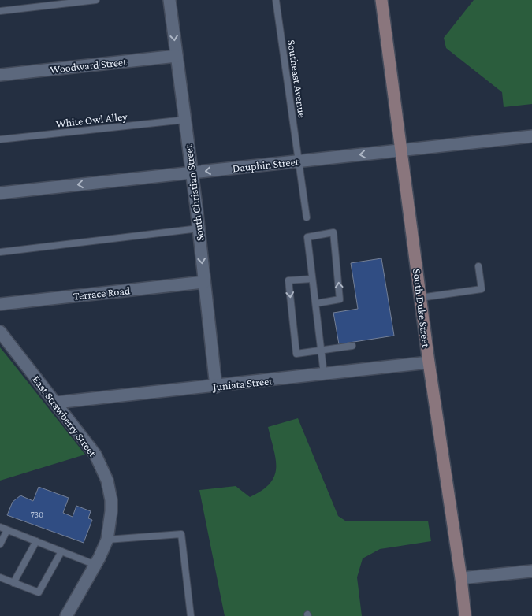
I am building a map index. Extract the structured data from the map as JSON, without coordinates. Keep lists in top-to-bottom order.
{
  "streets": {
    "main road": ["South Duke Street"],
    "street": [
      "Woodward Street",
      "Dauphin Street",
      "South Christian Street",
      "Terrace Road",
      "Juniata Street",
      "East Strawberry Street"
    ],
    "lane": ["Southeast Avenue", "White Owl Alley"]
  },
  "crossings": [
    ["Woodward Street", "South Christian Street"],
    ["Southeast Avenue", "Dauphin Street"],
    ["White Owl Alley", "South Christian Street"],
    ["Dauphin Street", "South Christian Street"],
    ["Dauphin Street", "South Duke Street"],
    ["South Christian Street", "Terrace Road"],
    ["South Christian Street", "Juniata Street"],
    ["South Duke Street", "Juniata Street"],
    ["Juniata Street", "East Strawberry Street"]
  ],
  "one_way": ["Dauphin Street"],
  "house_numbers": ["730"]
}
